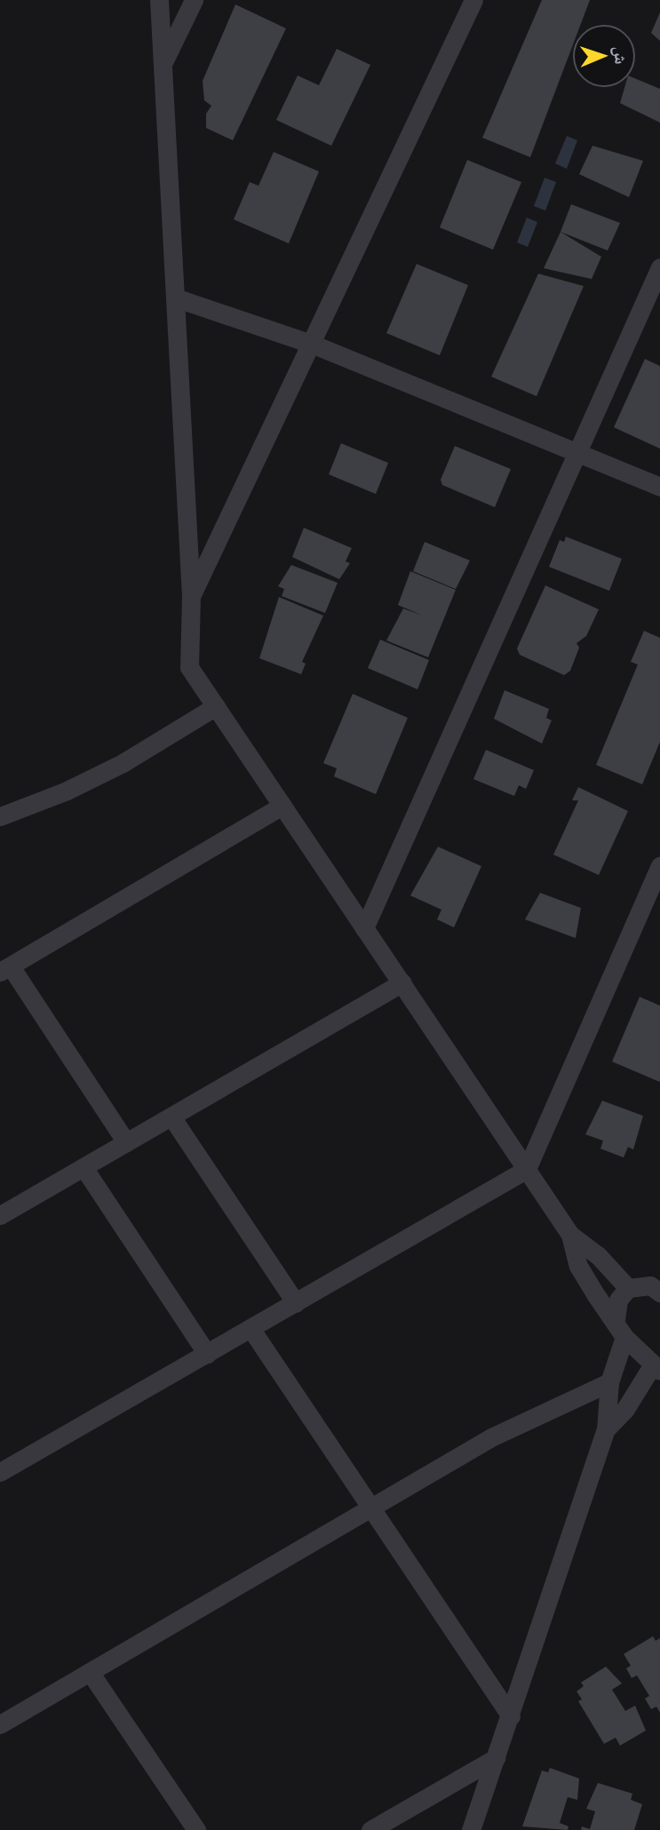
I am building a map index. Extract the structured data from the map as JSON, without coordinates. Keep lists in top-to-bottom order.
{
  "north": "right"
}
